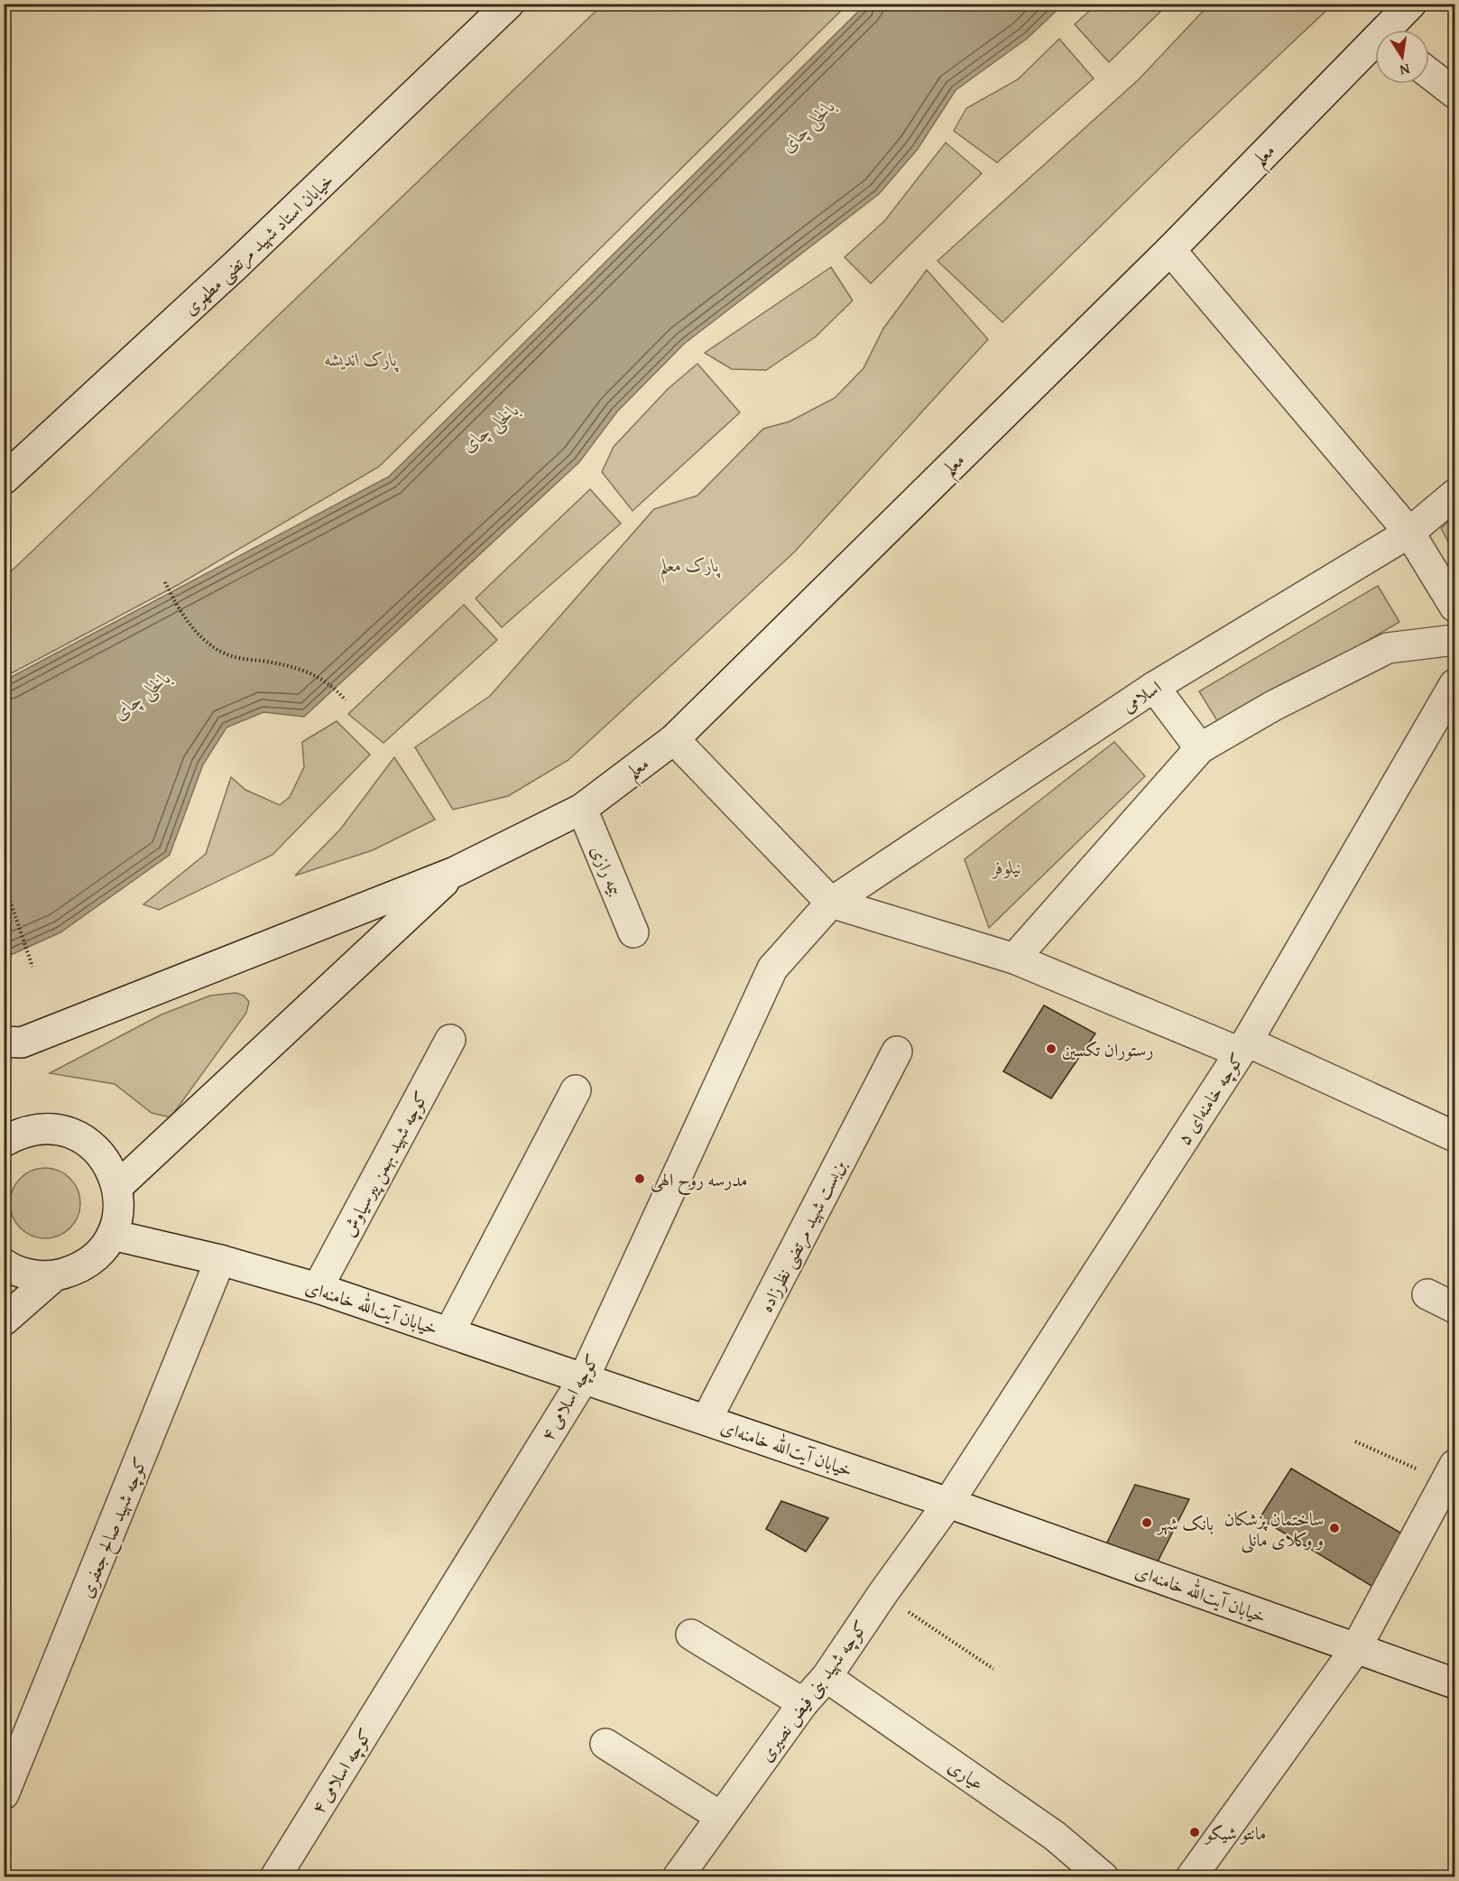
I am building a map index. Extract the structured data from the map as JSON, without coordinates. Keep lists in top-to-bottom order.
{
  "streets": {
    "street": [
      "معلم",
      "خیابان استاد شهید مرتضی مطهری",
      "اسلامی",
      "بیمه رازی",
      "کوچه خامنه‌ای ۵",
      "کوچه شهید بهمن پیرسیاوش",
      "بن‌بست شهید مرتضی نظرزاده",
      "خیابان آیت‌الله خامنه‌ای",
      "کوچه اسلامی ۴",
      "کوچه شهید صالح جعفری",
      "کوچه شهید بنی فیض نصیری",
      "عیاری"
    ]
  },
  "crossings": [
    ["معلم", "بیمه رازی"],
    ["اسلامی", "کوچه اسلامی ۴"],
    ["کوچه خامنه‌ای ۵", "خیابان آیت‌الله خامنه‌ای"],
    ["کوچه خامنه‌ای ۵", "کوچه شهید بنی فیض نصیری"],
    ["کوچه شهید بهمن پیرسیاوش", "خیابان آیت‌الله خامنه‌ای"],
    ["بن‌بست شهید مرتضی نظرزاده", "خیابان آیت‌الله خامنه‌ای"],
    ["خیابان آیت‌الله خامنه‌ای", "کوچه اسلامی ۴"],
    ["خیابان آیت‌الله خامنه‌ای", "کوچه شهید صالح جعفری"],
    ["خیابان آیت‌الله خامنه‌ای", "کوچه شهید بنی فیض نصیری"],
    ["کوچه شهید بنی فیض نصیری", "عیاری"]
  ],
  "water": ["بالخلی چای"],
  "parks": ["پارک اندیشه", "پارک معلم", "نیلوفر"],
  "places": [
    "رستوران تکسین",
    "مدرسه روح الهی",
    "بانک شهر",
    "ساختمان پزشکان و وکلای مانلی",
    "مانتو شیکو"
  ],
  "north": "bottom"
}
